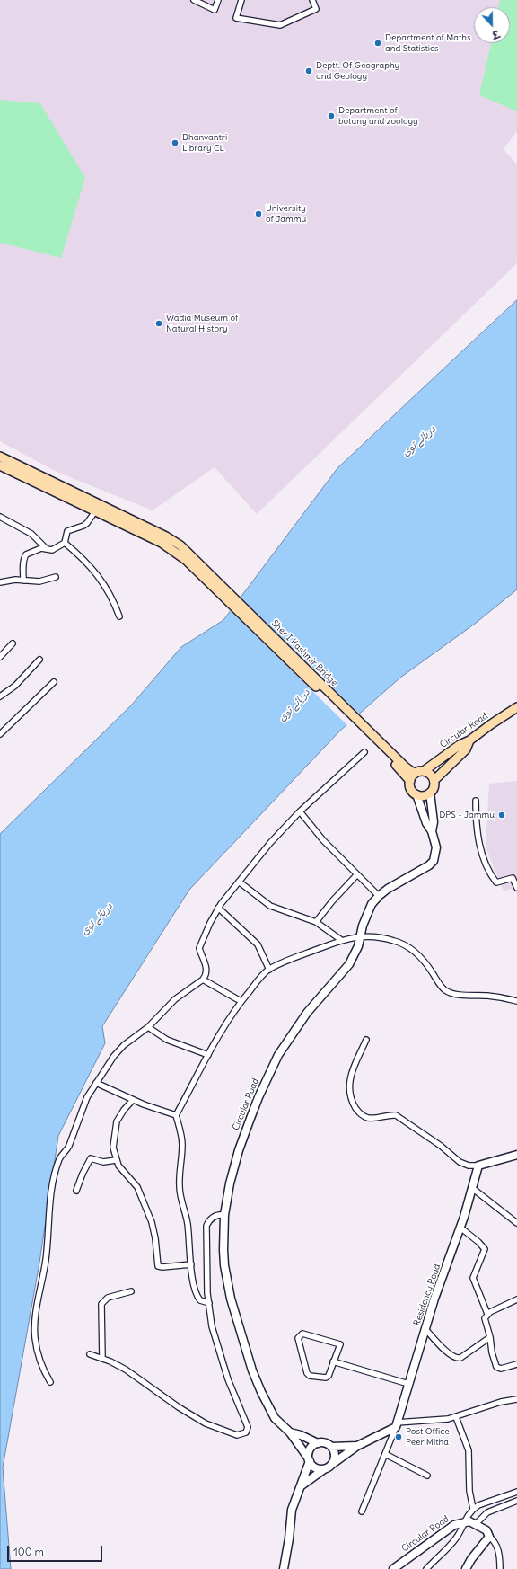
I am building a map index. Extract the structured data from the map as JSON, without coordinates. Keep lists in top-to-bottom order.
{
  "streets": {
    "main road": ["Sher I Kashmir Bridge", "Circular Road", "Residency Road"]
  },
  "water": ["دریائے توی"],
  "places": [
    "Department of Maths and Statistics",
    "Deptt. Of Geography and Geology",
    "Department of botany and zoology",
    "Dhanvantri Library CL",
    "University of Jammu",
    "Wadia Museum of Natural History",
    "DPS - Jammu",
    "Post Office Peer Mitha"
  ],
  "scale_bar": "100 m",
  "north": "bottom"
}
